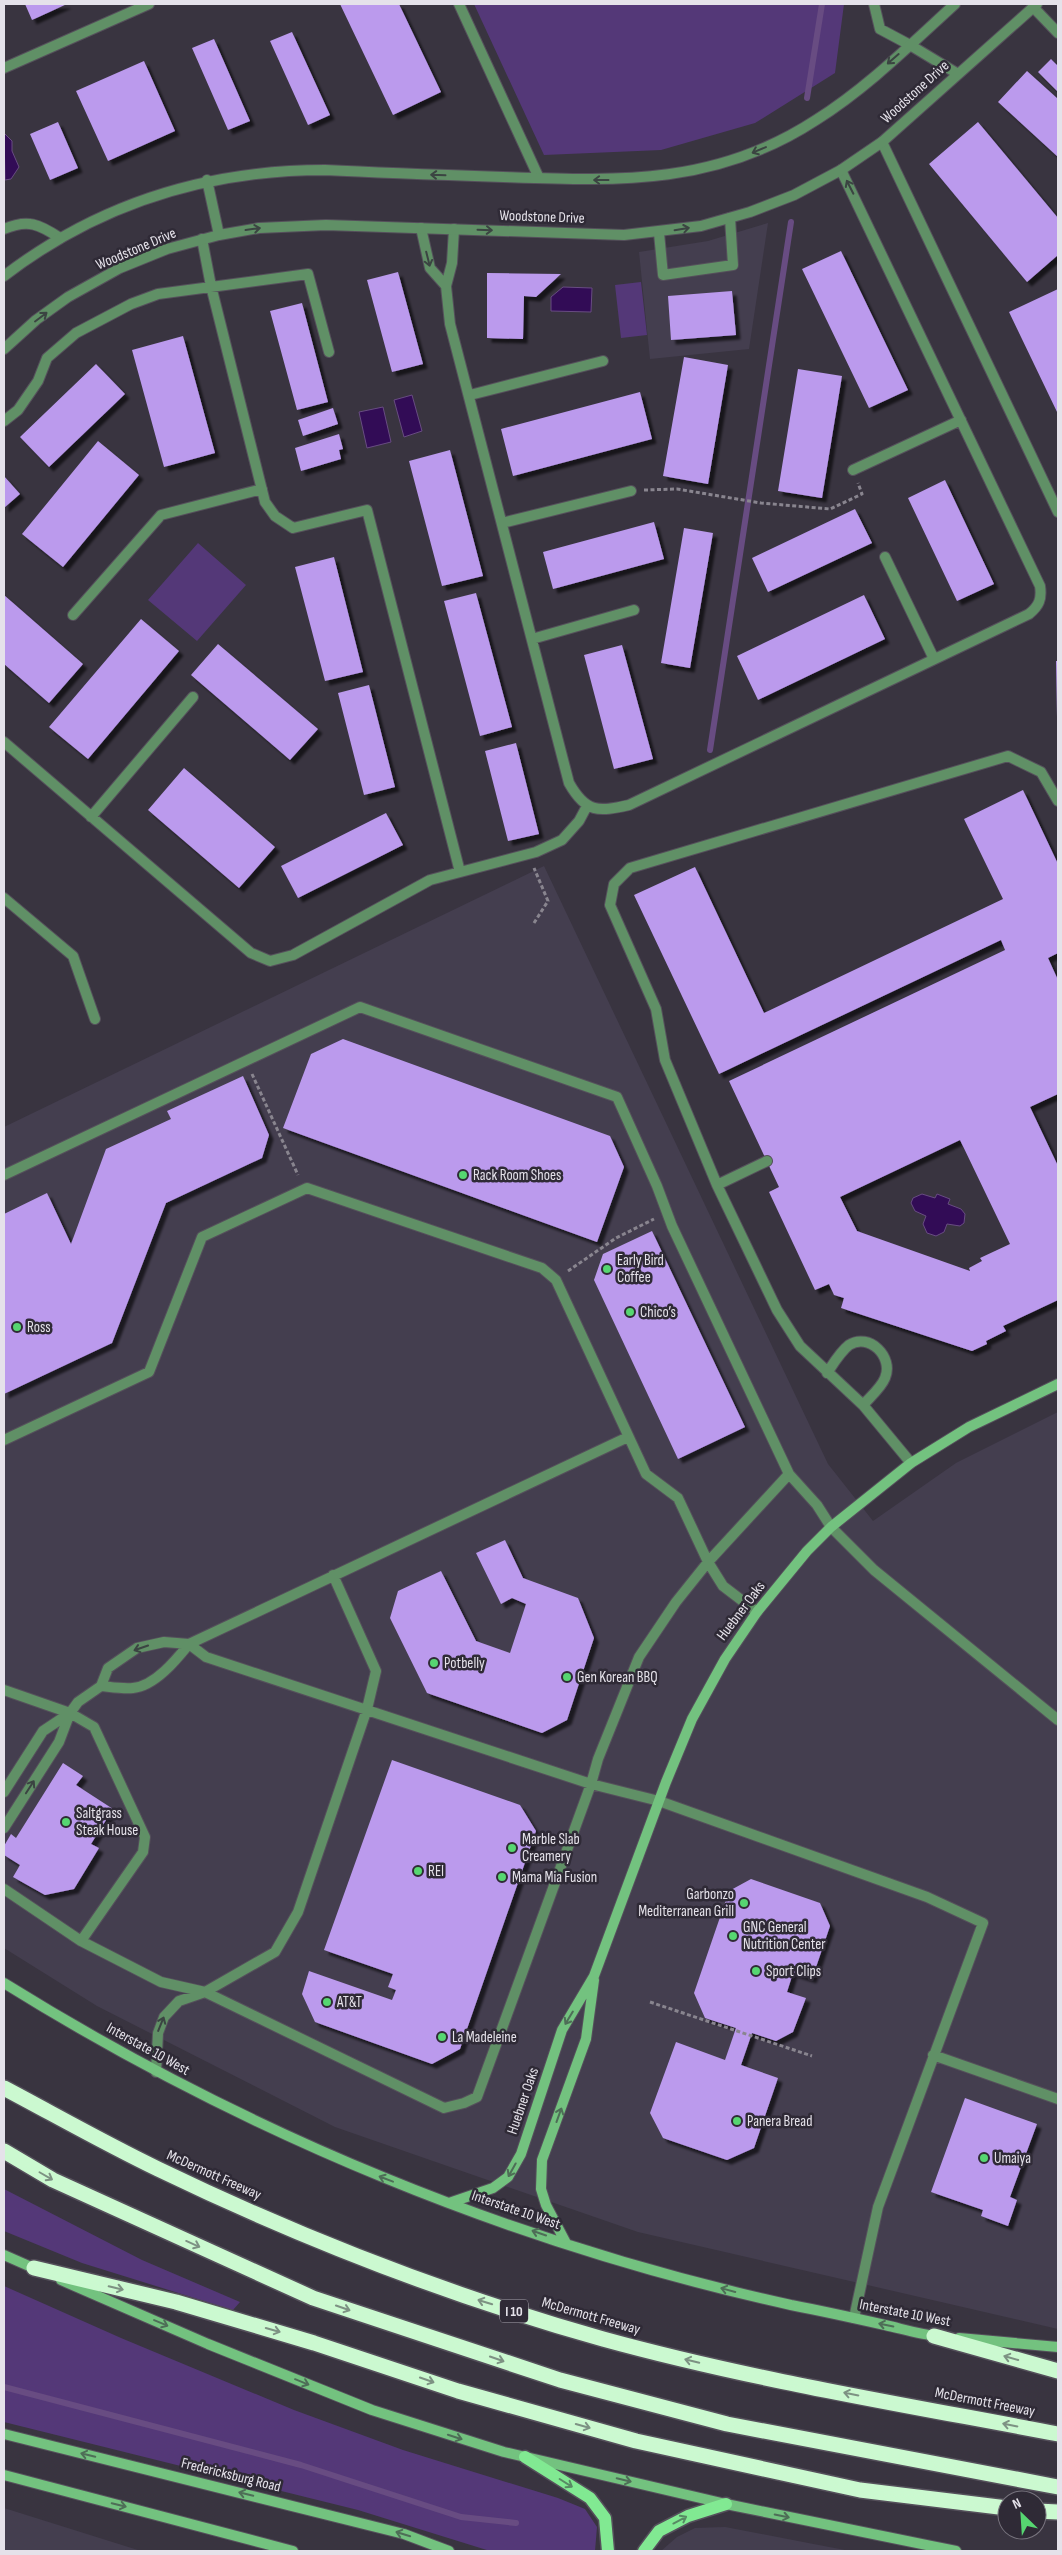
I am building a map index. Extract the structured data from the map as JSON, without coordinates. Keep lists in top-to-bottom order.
{
  "streets": {
    "highway": ["McDermott Freeway", "I 10"],
    "main road": ["Huebner Oaks", "Interstate 10 West", "Fredericksburg Road"],
    "street": ["Woodstone Drive"]
  },
  "crossings": [
    ["Huebner Oaks", "Interstate 10 West"]
  ],
  "one_way": ["Interstate 10 West"],
  "places": [
    "Rack Room Shoes",
    "Early Bird Coffee",
    "Chico’s",
    "Ross",
    "Potbelly",
    "Gen Korean BBQ",
    "Saltgrass Steak House",
    "Marble Slab Creamery",
    "REI",
    "Mama Mia Fusion",
    "Garbonzo Mediterranean Grill",
    "GNC General Nutrition Center",
    "Sport Clips",
    "AT&T",
    "La Madeleine",
    "Panera Bread",
    "Umaiya"
  ],
  "north": "top left"
}
